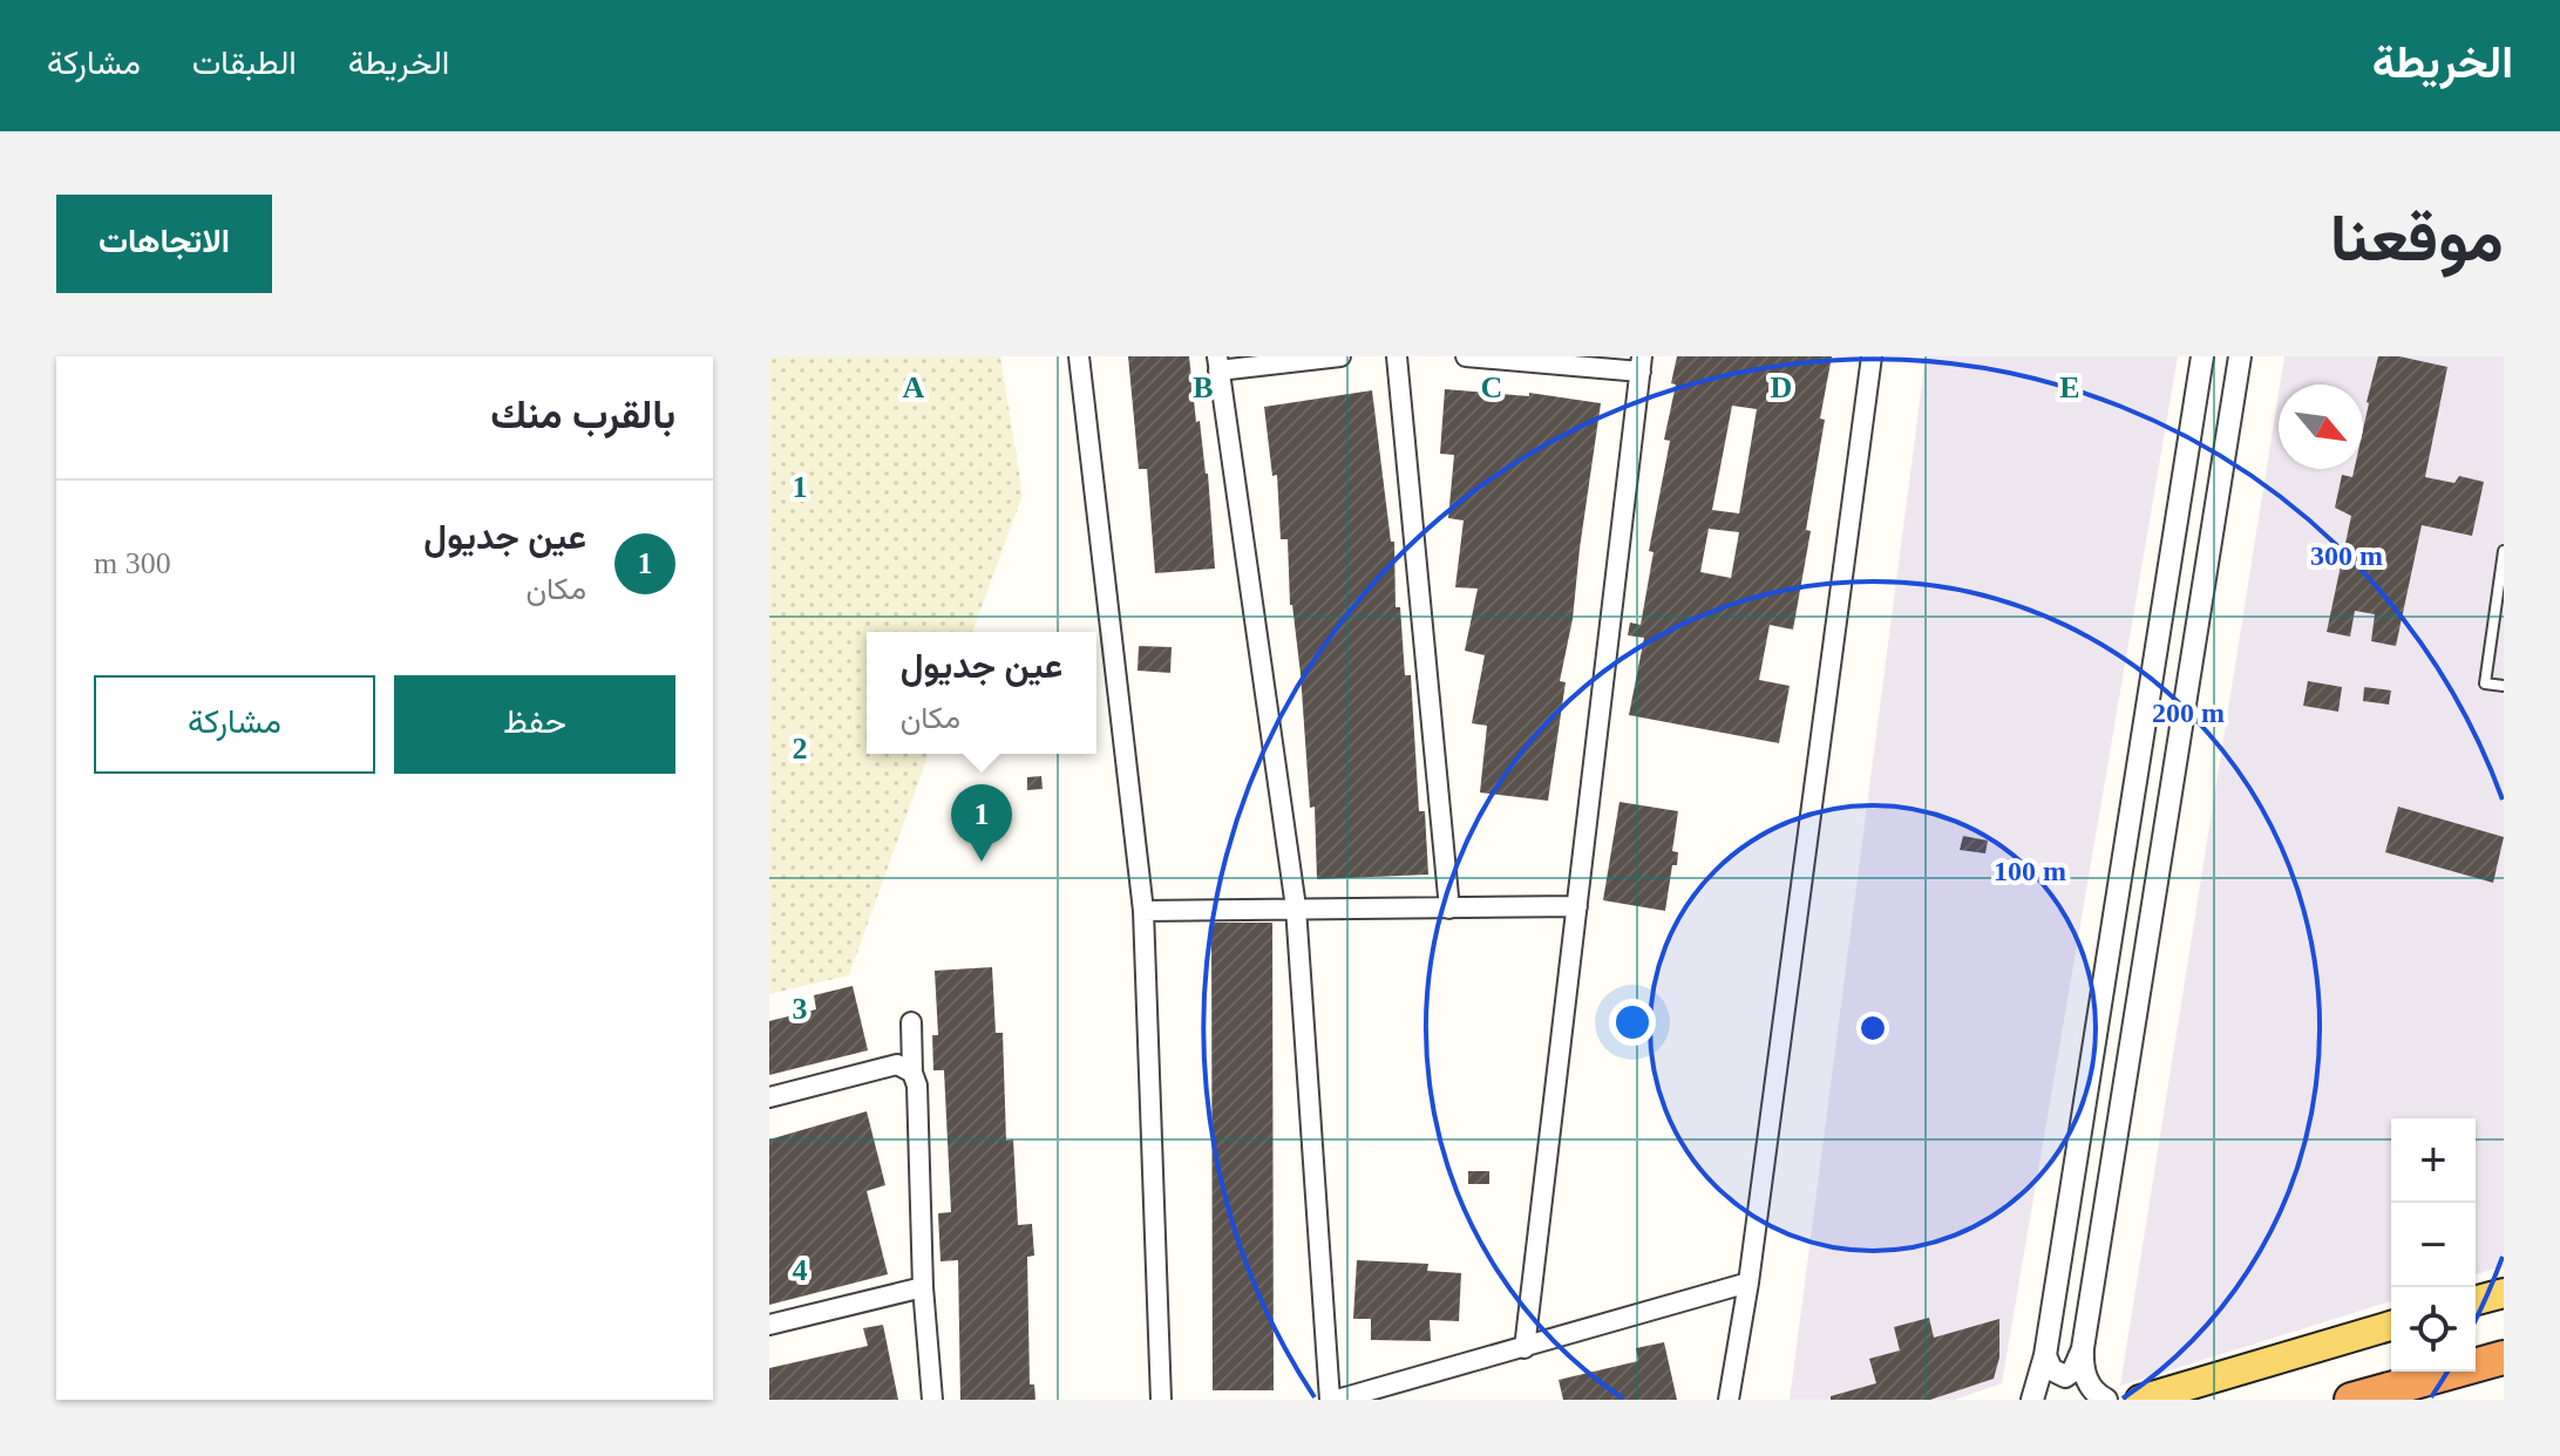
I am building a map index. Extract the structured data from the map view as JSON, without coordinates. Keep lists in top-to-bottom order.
{
  "north": "bottom right",
  "page": {
    "header": "الخريطة",
    "nav": ["الخريطة", "الطبقات", "مشاركة"],
    "title": "موقعنا",
    "buttons": [
      "الاتجاهات",
      ["حفظ", "مشاركة"]
    ],
    "heading": "بالقرب منك",
    "list": [
      {
        "mark": "1",
        "name": "عين جديول",
        "note": "مكان",
        "value": "300 m"
      }
    ],
    "popup": ["عين جديول", "مكان"],
    "pins": "1",
    "map_buttons": ["+", "−"]
  },
  "grid": {
    "columns": [
      "A",
      "B",
      "C",
      "D",
      "E"
    ],
    "rows": [
      "1",
      "2",
      "3",
      "4"
    ]
  },
  "rings": ["300 m", "200 m", "100 m"]
}
